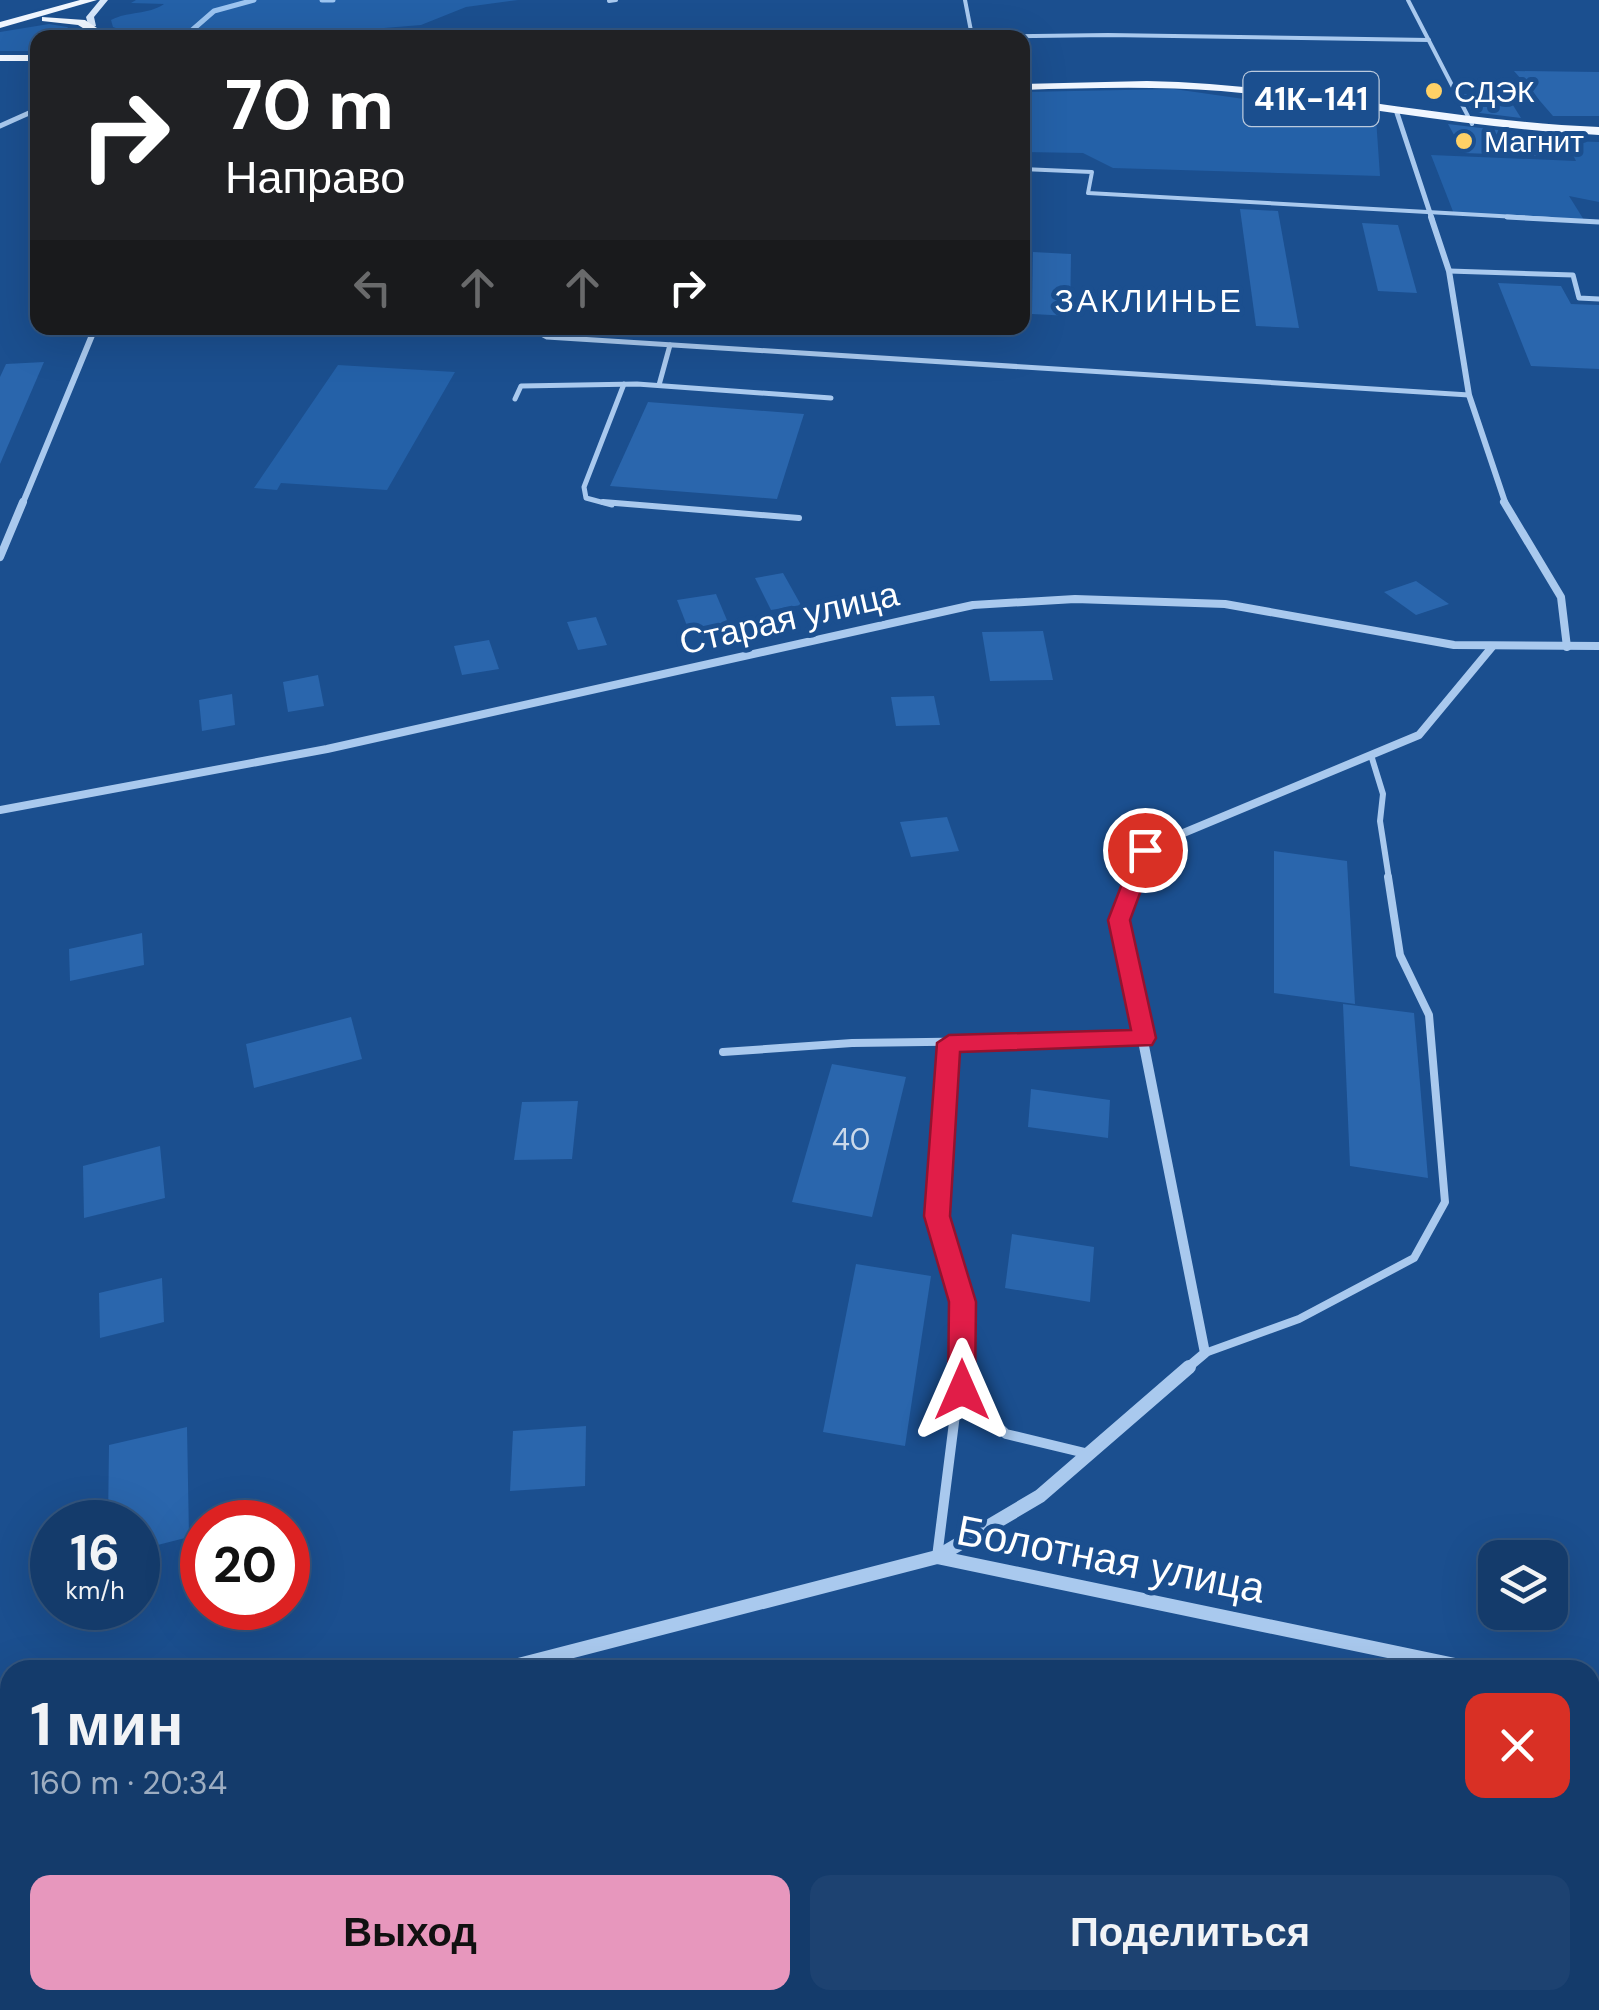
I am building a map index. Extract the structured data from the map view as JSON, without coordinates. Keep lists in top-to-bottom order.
{
  "streets": {
    "main road": ["41К-141"],
    "street": ["Старая улица", "Болотная улица"]
  },
  "districts": ["ЗАКЛИНЬЕ"],
  "places": ["СДЭК", "Магнит"],
  "house_numbers": ["40"],
  "page": {
    "turn": ["70 m", "Направо"],
    "speed": "16 km/h",
    "limit": "20",
    "heading": ["1 мин", "160 m · 20:34"],
    "buttons": ["Выход", "Поделиться"]
  }
}
